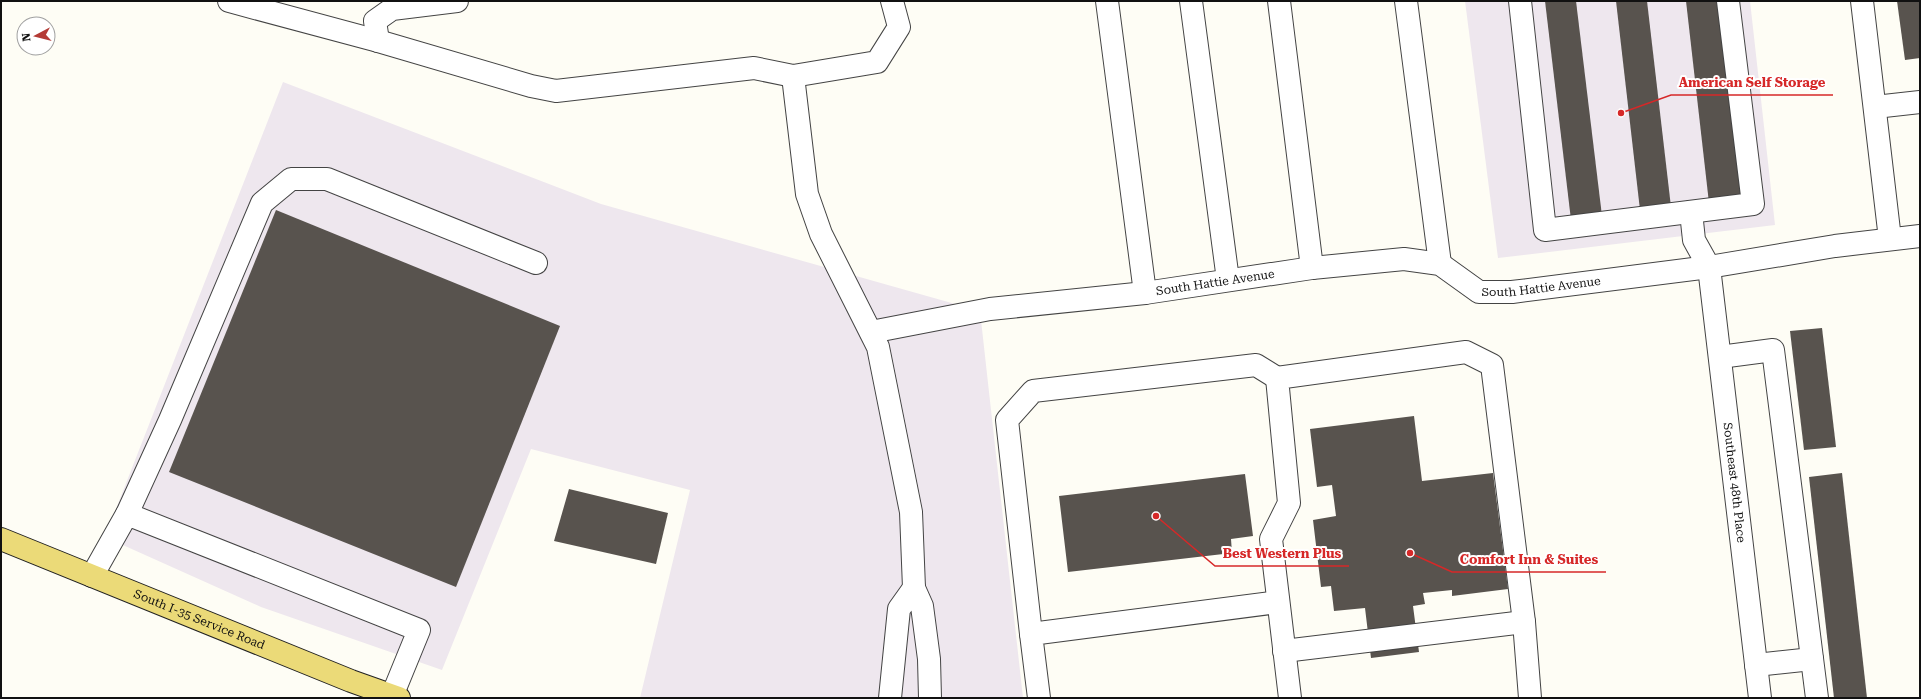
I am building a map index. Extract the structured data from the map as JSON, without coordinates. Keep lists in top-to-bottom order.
{
  "streets": {
    "main road": ["South I-35 Service Road"],
    "street": ["South Hattie Avenue", "Southeast 48th Place"]
  },
  "crossings": [
    ["South Hattie Avenue", "Southeast 48th Place"]
  ],
  "places": ["American Self Storage", "Best Western Plus", "Comfort Inn & Suites"],
  "north": "left"
}
